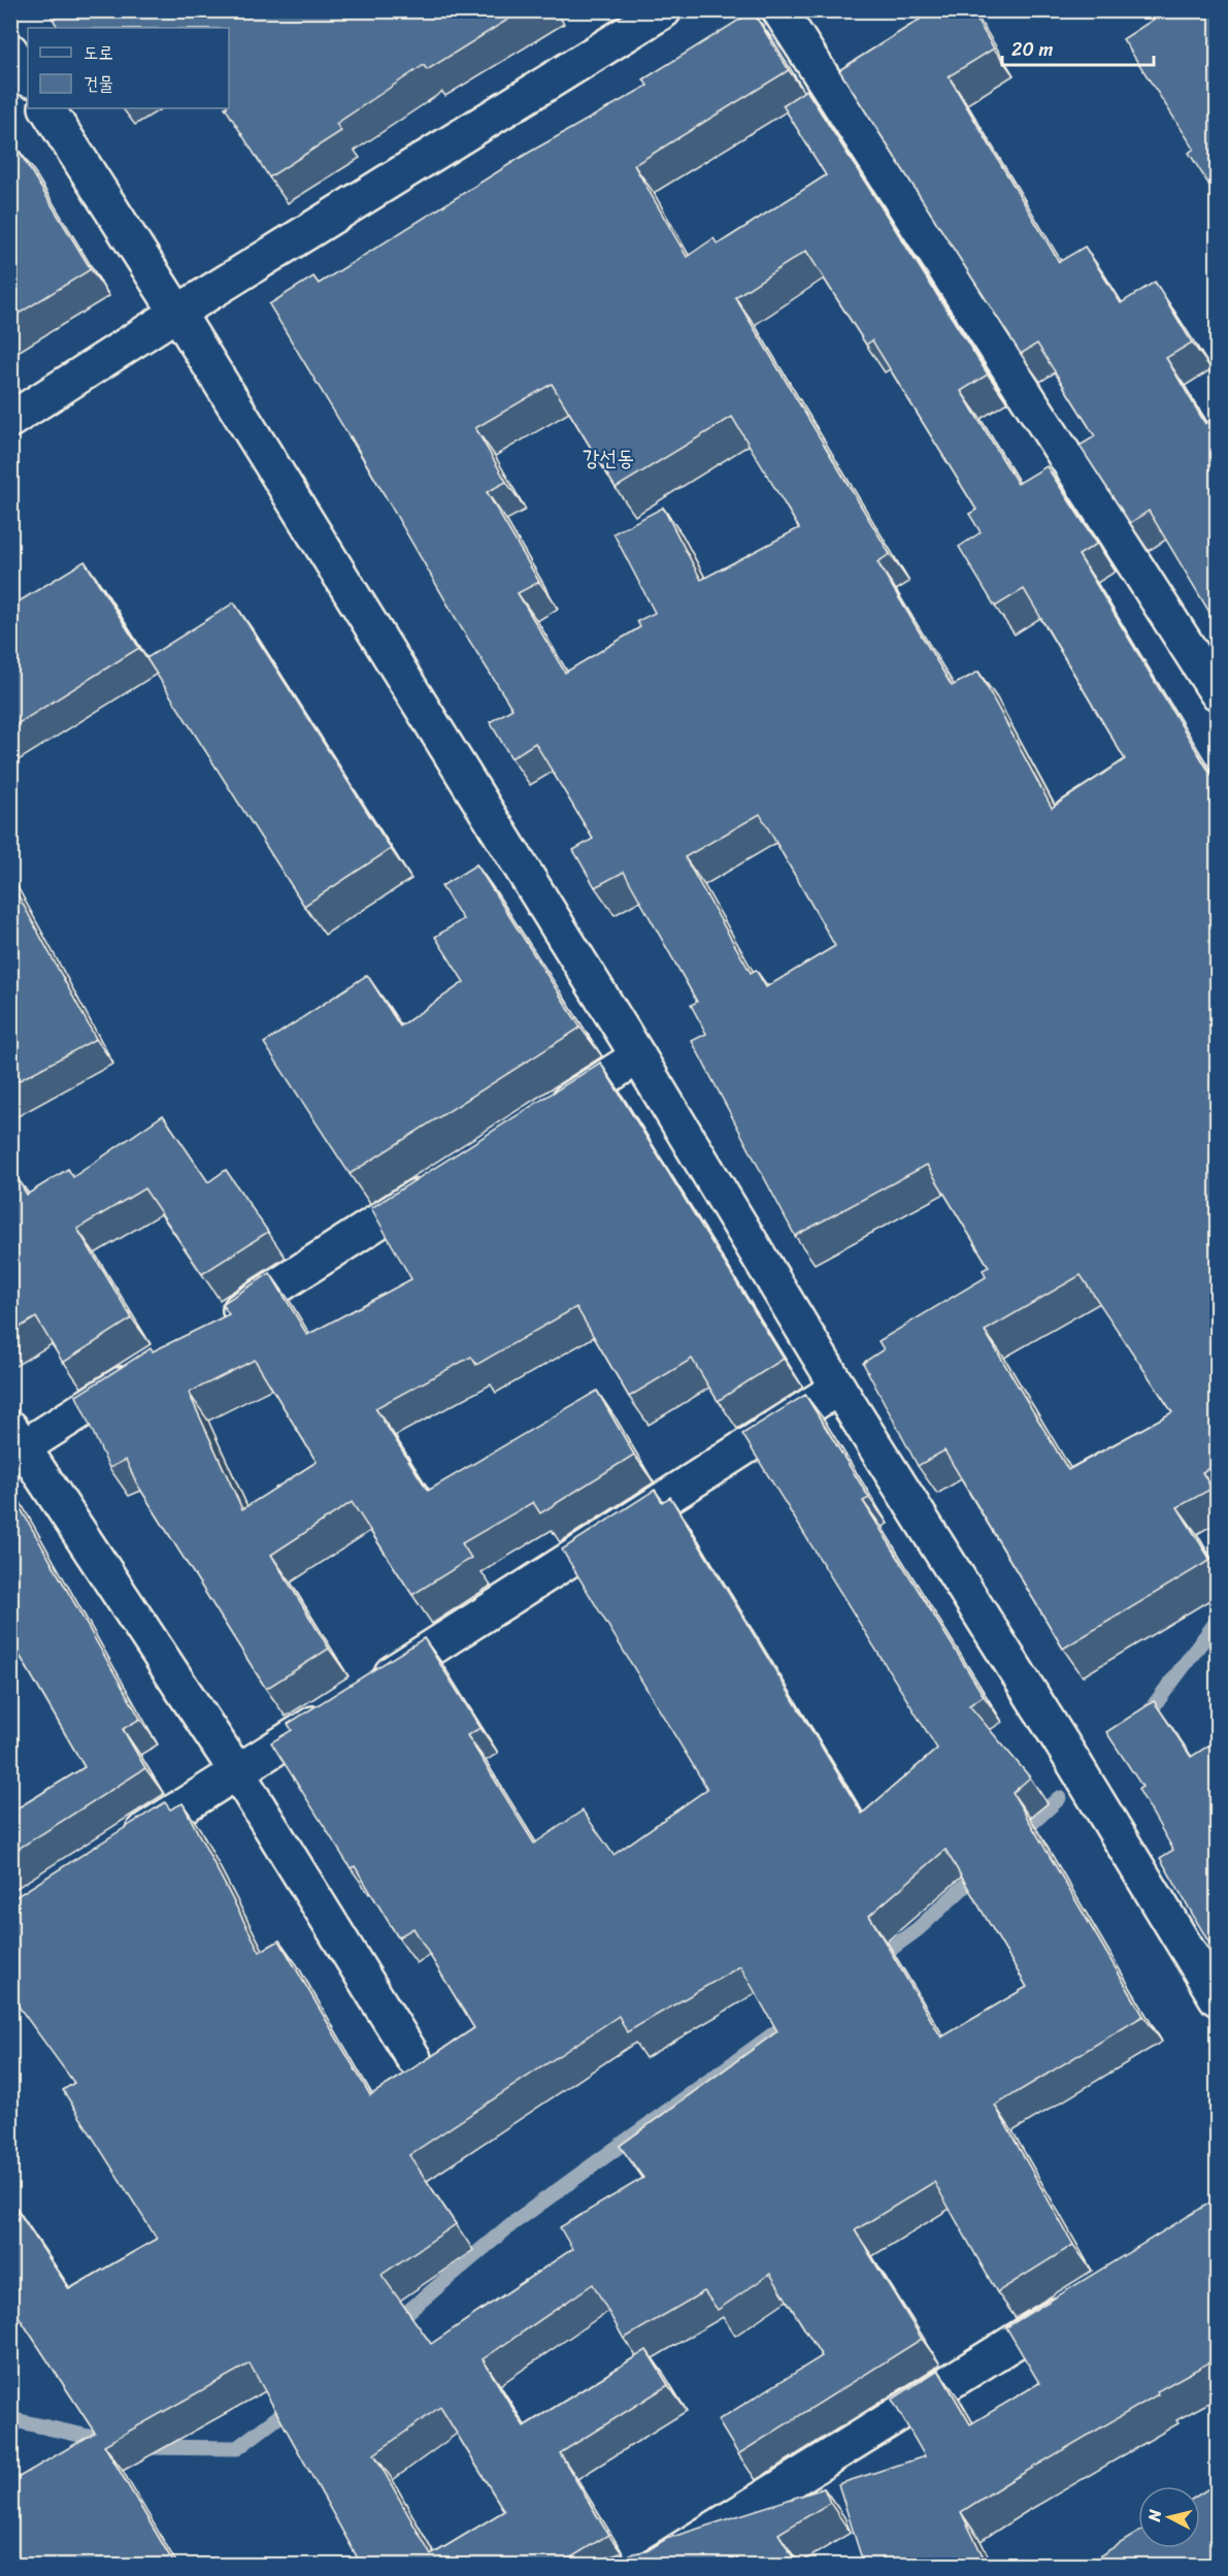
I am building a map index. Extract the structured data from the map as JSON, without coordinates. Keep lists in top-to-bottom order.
{
  "districts": ["강선동"],
  "legend": ["도로", "건물"],
  "scale_bar": "20 m",
  "north": "left"
}
